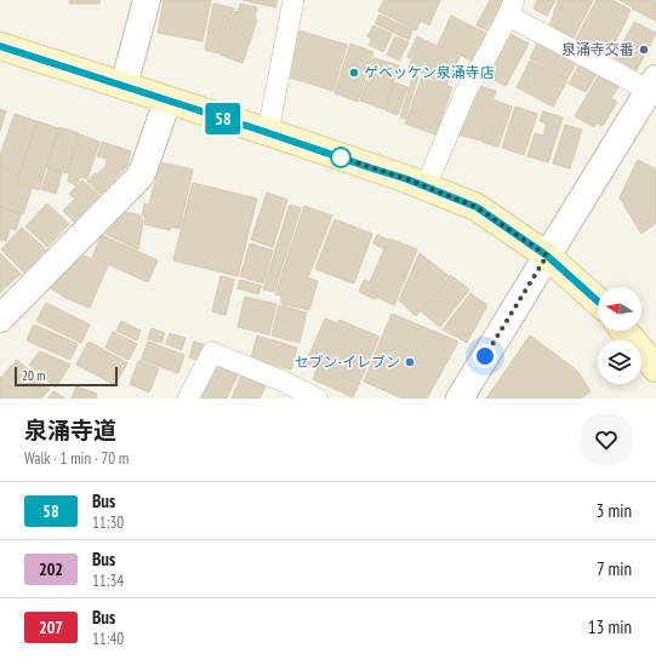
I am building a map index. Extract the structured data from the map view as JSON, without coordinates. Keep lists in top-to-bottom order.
{
  "places": ["泉涌寺交番", "ゲベッケン泉涌寺店", "セブン-イレブン"],
  "lines": ["bus line 58"],
  "scale_bar": "20 m",
  "north": "left",
  "page": {
    "on_map": "58",
    "scale": "20 m",
    "heading": ["泉涌寺道", "Walk · 1 min · 70 m"],
    "list": [
      {
        "mark": "58",
        "name": "Bus",
        "note": "11:30",
        "value": "3 min"
      },
      {
        "mark": "202",
        "name": "Bus",
        "note": "11:34",
        "value": "7 min"
      },
      {
        "mark": "207",
        "name": "Bus",
        "note": "11:40",
        "value": "13 min"
      }
    ]
  }
}
